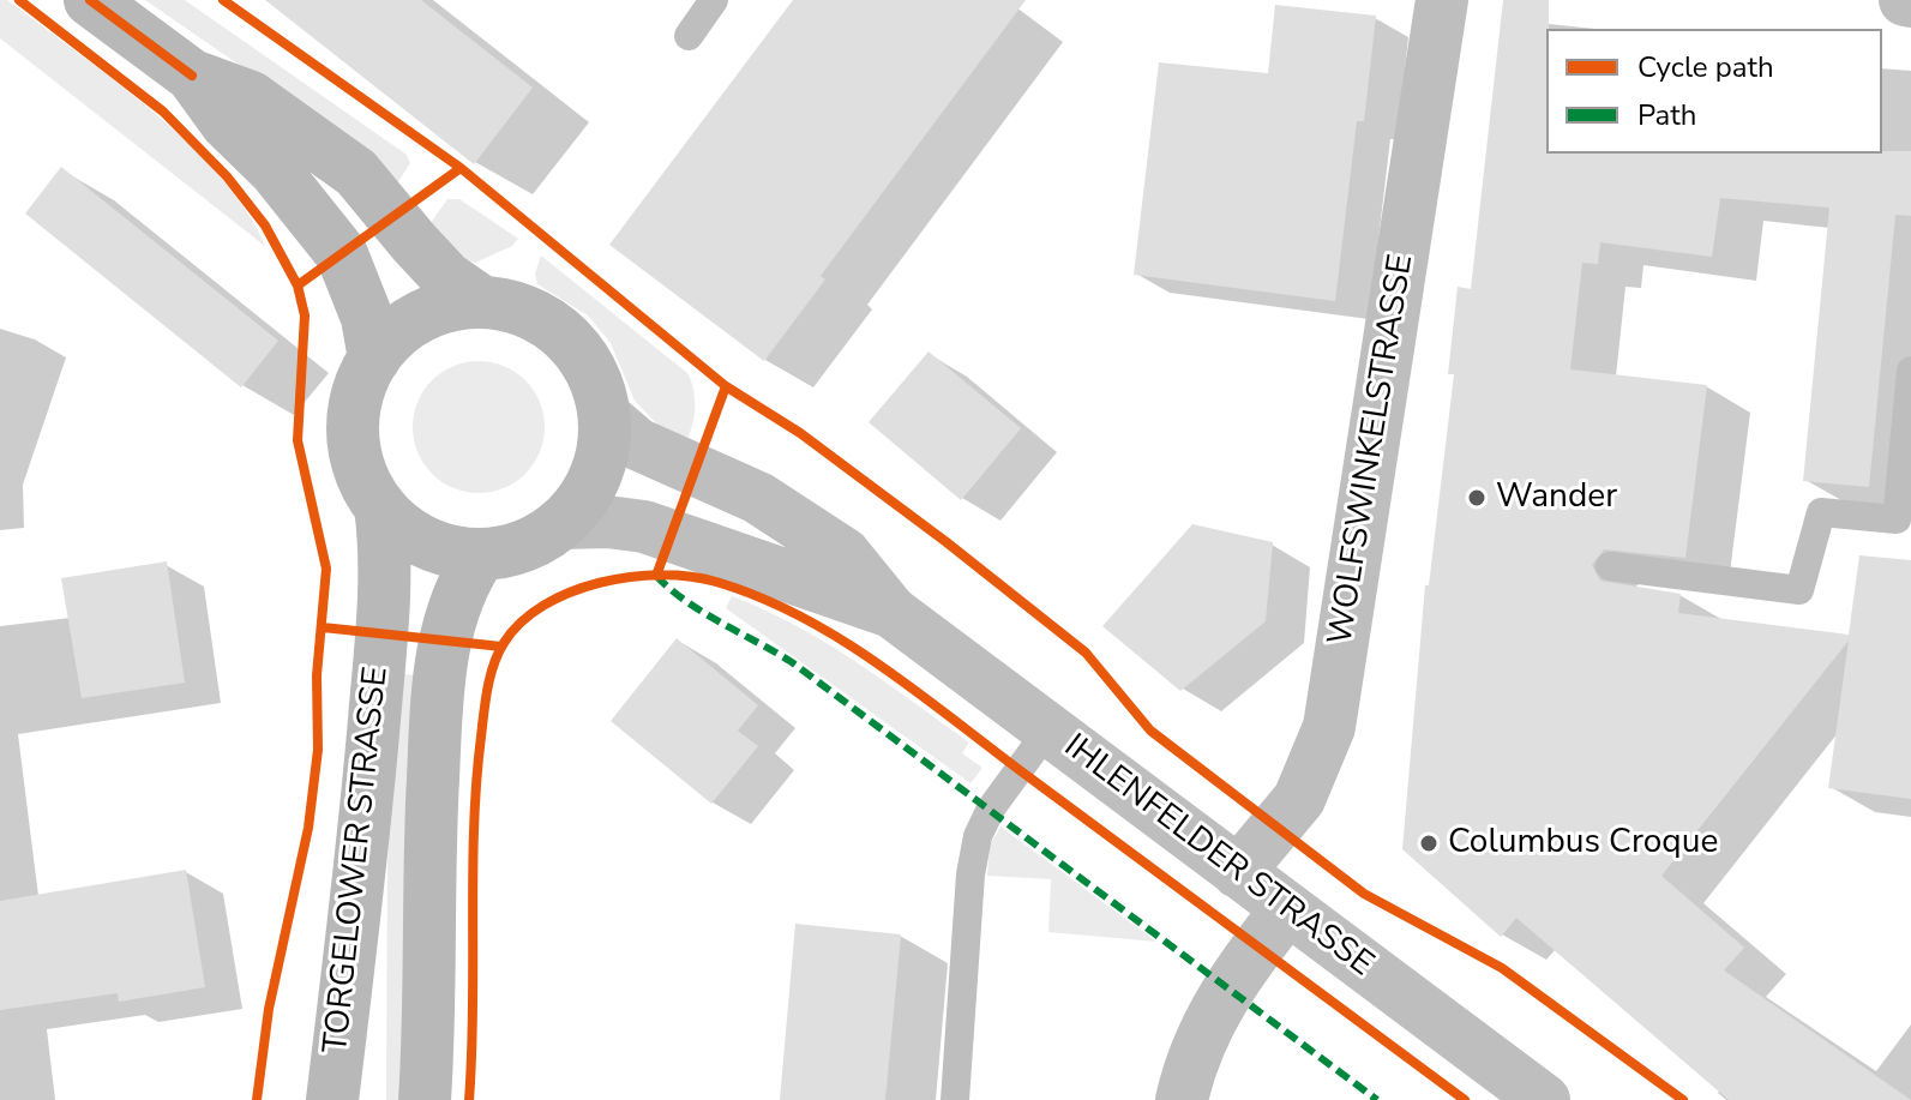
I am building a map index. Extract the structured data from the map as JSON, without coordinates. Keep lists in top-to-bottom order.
{
  "streets": {
    "main road": ["IHLENFELDER STRASSE", "TORGELOWER STRASSE"],
    "street": ["WOLFSWINKELSTRASSE"]
  },
  "crossings": [
    ["WOLFSWINKELSTRASSE", "IHLENFELDER STRASSE"],
    ["IHLENFELDER STRASSE", "TORGELOWER STRASSE"]
  ],
  "places": ["Wander", "Columbus Croque"],
  "legend": ["Cycle path", "Path"]
}
